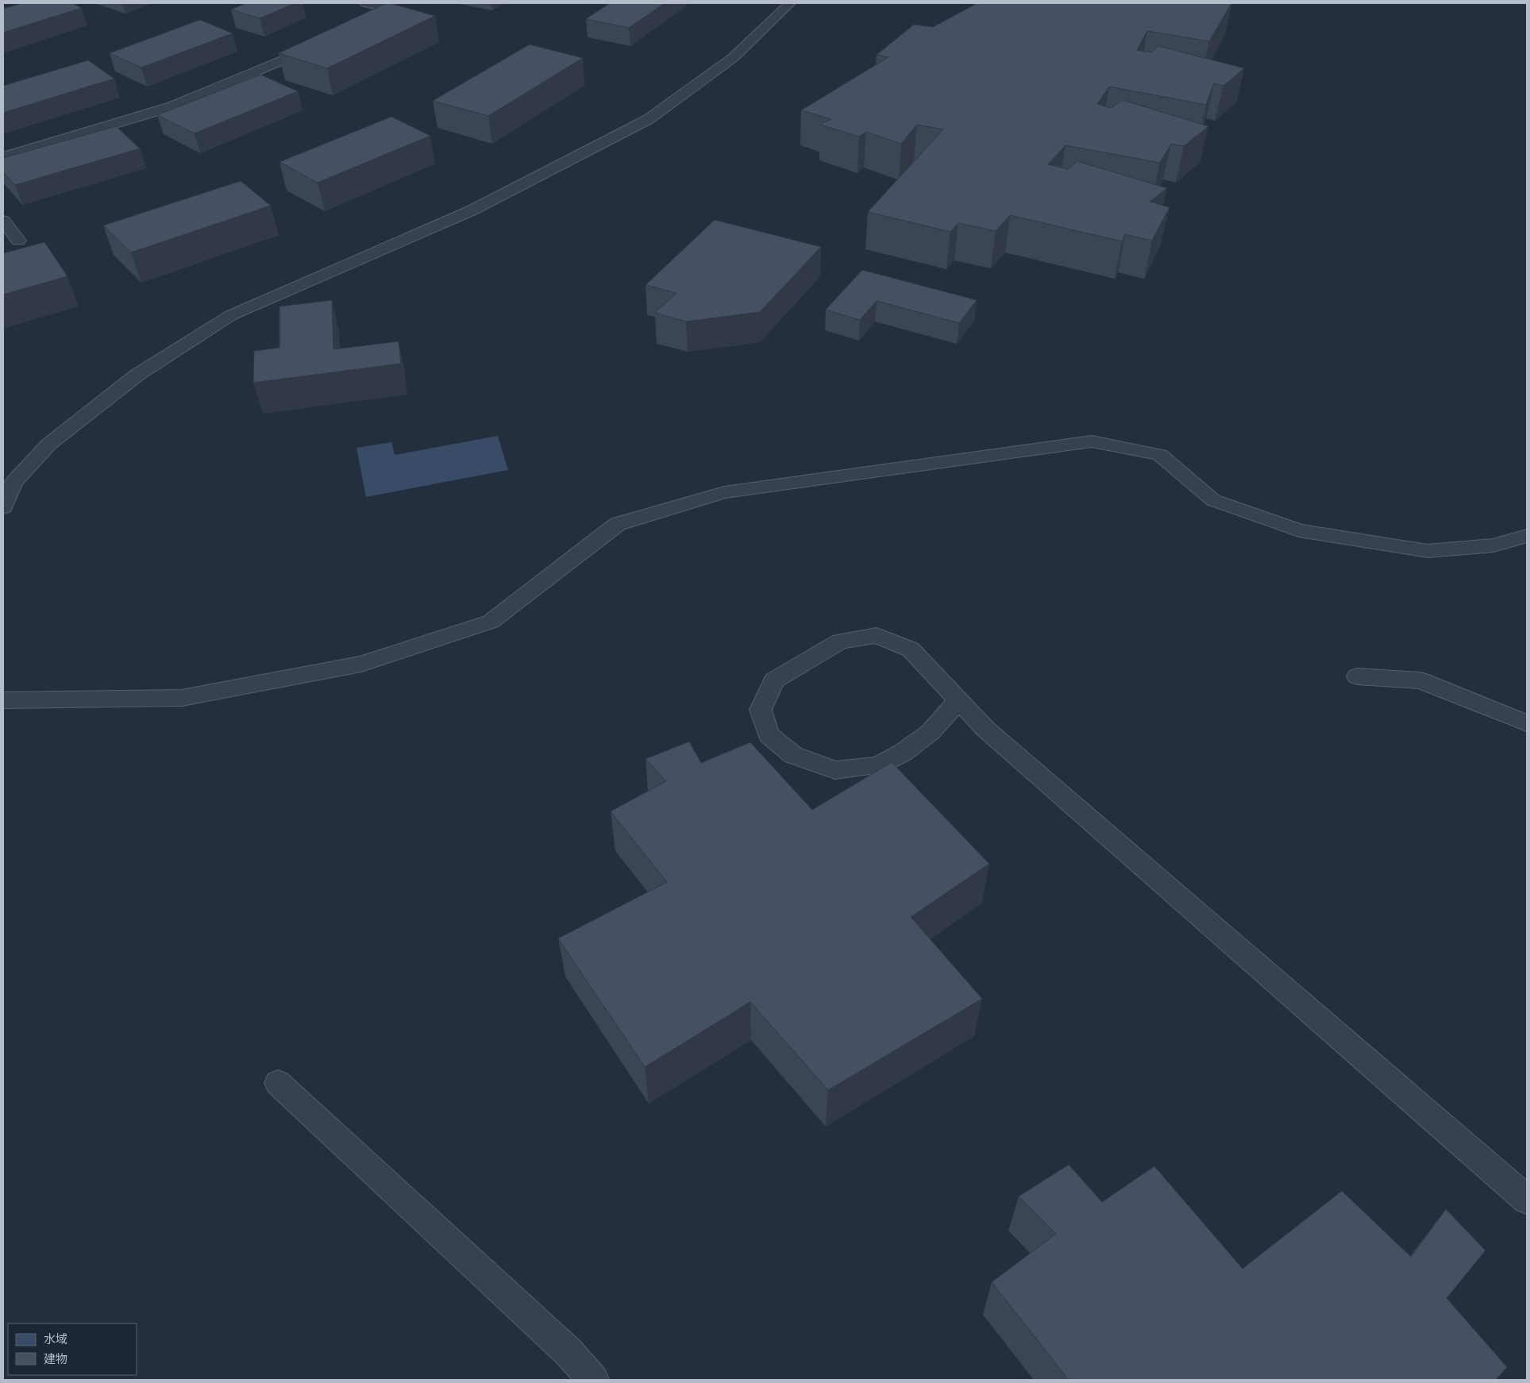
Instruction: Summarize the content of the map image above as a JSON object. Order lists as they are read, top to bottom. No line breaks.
{"legend":["水域","建物"]}
